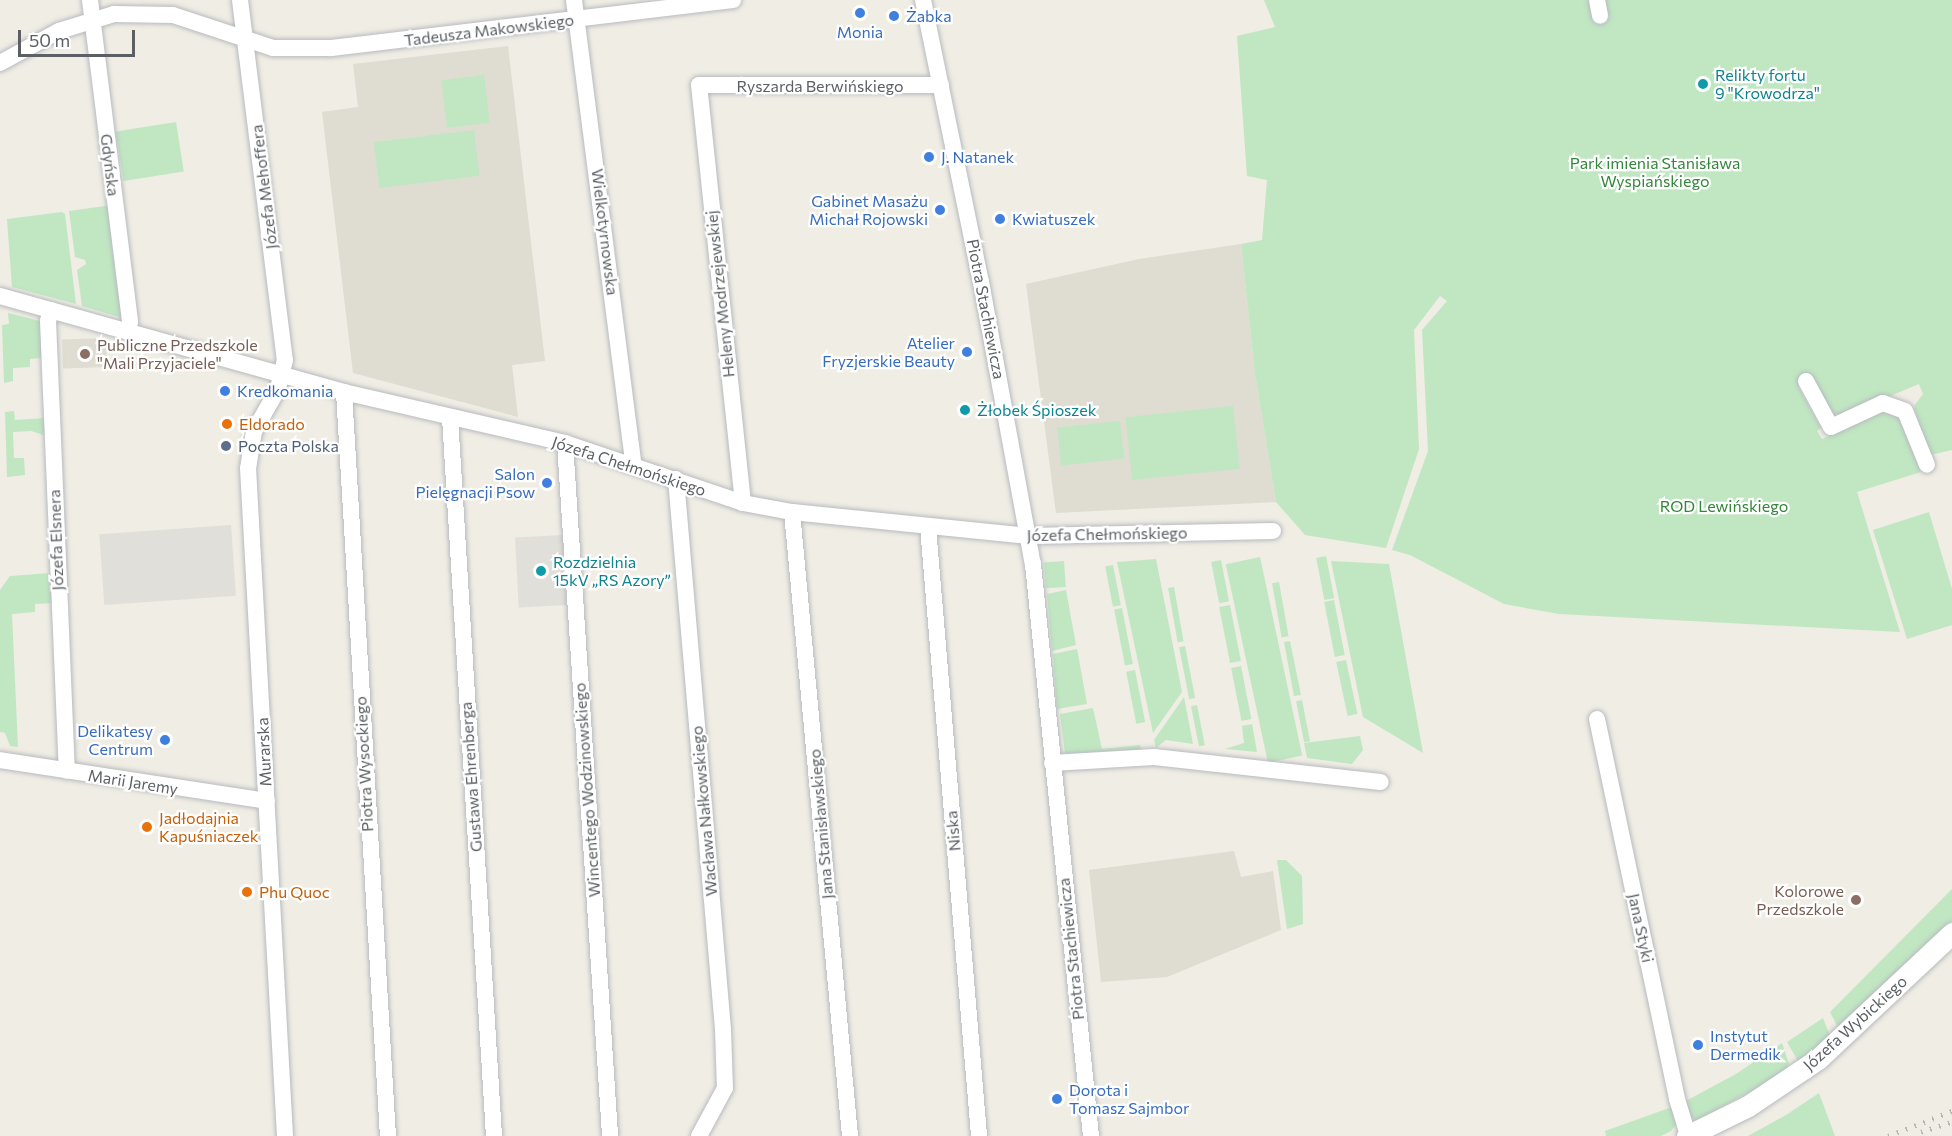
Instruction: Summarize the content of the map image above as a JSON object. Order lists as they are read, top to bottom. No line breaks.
{"streets":{"street":["Tadeusza Makowskiego","Ryszarda Berwińskiego","Gdyńska","Józefa Mehoffera","Wielkotyrnowska","Heleny Modrzejewskiej","Piotra Stachiewicza","Józefa Chełmońskiego","Józefa Elsnera","Murarska","Piotra Wysockiego","Gustawa Ehrenberga","Marii Jaremy","Wincentego Wodzinowskiego","Wacława Nałkowskiego","Jana Stanisławskiego","Niska","Jana Styki","Józefa Wybickiego"]},"crossings":[["Tadeusza Makowskiego","Gdyńska"],["Tadeusza Makowskiego","Józefa Mehoffera"],["Tadeusza Makowskiego","Wielkotyrnowska"],["Ryszarda Berwińskiego","Heleny Modrzejewskiej"],["Ryszarda Berwińskiego","Piotra Stachiewicza"],["Gdyńska","Józefa Chełmońskiego"],["Józefa Mehoffera","Józefa Chełmońskiego"],["Józefa Mehoffera","Murarska"],["Wielkotyrnowska","Józefa Chełmońskiego"],["Heleny Modrzejewskiej","Józefa Chełmońskiego"],["Piotra Stachiewicza","Józefa Chełmońskiego"],["Józefa Chełmońskiego","Józefa Elsnera"],["Józefa Chełmońskiego","Murarska"],["Józefa Chełmońskiego","Piotra Wysockiego"],["Józefa Chełmońskiego","Gustawa Ehrenberga"],["Józefa Chełmońskiego","Wincentego Wodzinowskiego"],["Józefa Chełmońskiego","Wacława Nałkowskiego"],["Józefa Chełmońskiego","Jana Stanisławskiego"],["Józefa Chełmońskiego","Niska"],["Józefa Elsnera","Marii Jaremy"],["Murarska","Marii Jaremy"],["Jana Styki","Józefa Wybickiego"]],"parks":["Park imienia Stanisława Wyspiańskiego","ROD Lewińskiego"],"places":["Monia","Żabka","Relikty fortu 9 \"Krowodrza\"","J. Natanek","Gabinet Masażu Michał Rojowski","Kwiatuszek","Atelier Fryzjerskie Beauty","Publiczne Przedszkole \"Mali Przyjaciele\"","Kredkomania","Żłobek Śpioszek","Eldorado","Poczta Polska","Salon Pielęgnacji Psow","Rozdzielnia 15kV „RS Azory”","Delikatesy Centrum","Jadłodajnia Kapuśniaczek","Phu Quoc","Kolorowe Przedszkole","Instytut Dermedik","Dorota i Tomasz Sajmbor"],"scale_bar":"50 m"}
